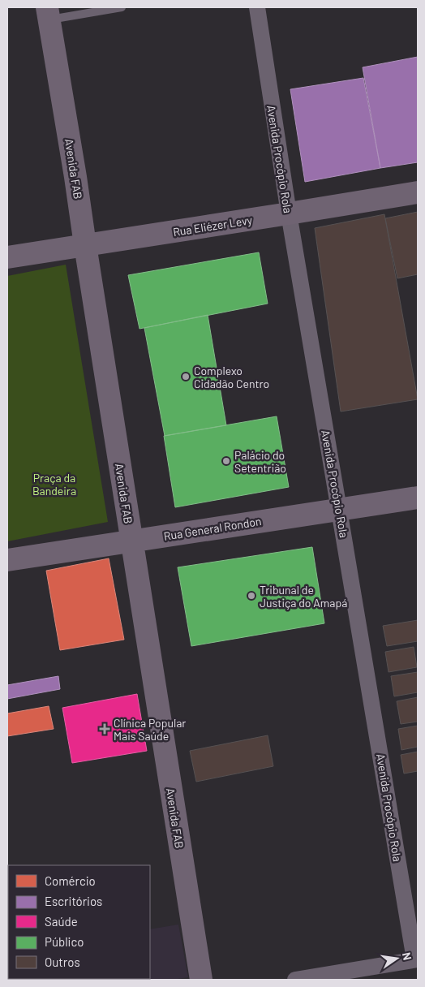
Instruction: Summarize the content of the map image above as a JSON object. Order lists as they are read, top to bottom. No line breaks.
{"streets":{"main road":["Avenida FAB","Rua Eliézer Levy","Rua General Rondon"],"street":["Avenida Procópio Rola"]},"crossings":[["Avenida Procópio Rola","Rua Eliézer Levy"],["Avenida Procópio Rola","Rua General Rondon"],["Avenida FAB","Rua Eliézer Levy"],["Avenida FAB","Rua General Rondon"]],"parks":["Praça da Bandeira"],"places":{"other":["Complexo Cidadão Centro","Palácio do Setentrião","Tribunal de Justiça do Amapá"],"health":["Clínica Popular Mais Saúde"]},"legend":["Comércio","Escritórios","Saúde","Público","Outros"],"north":"right"}
